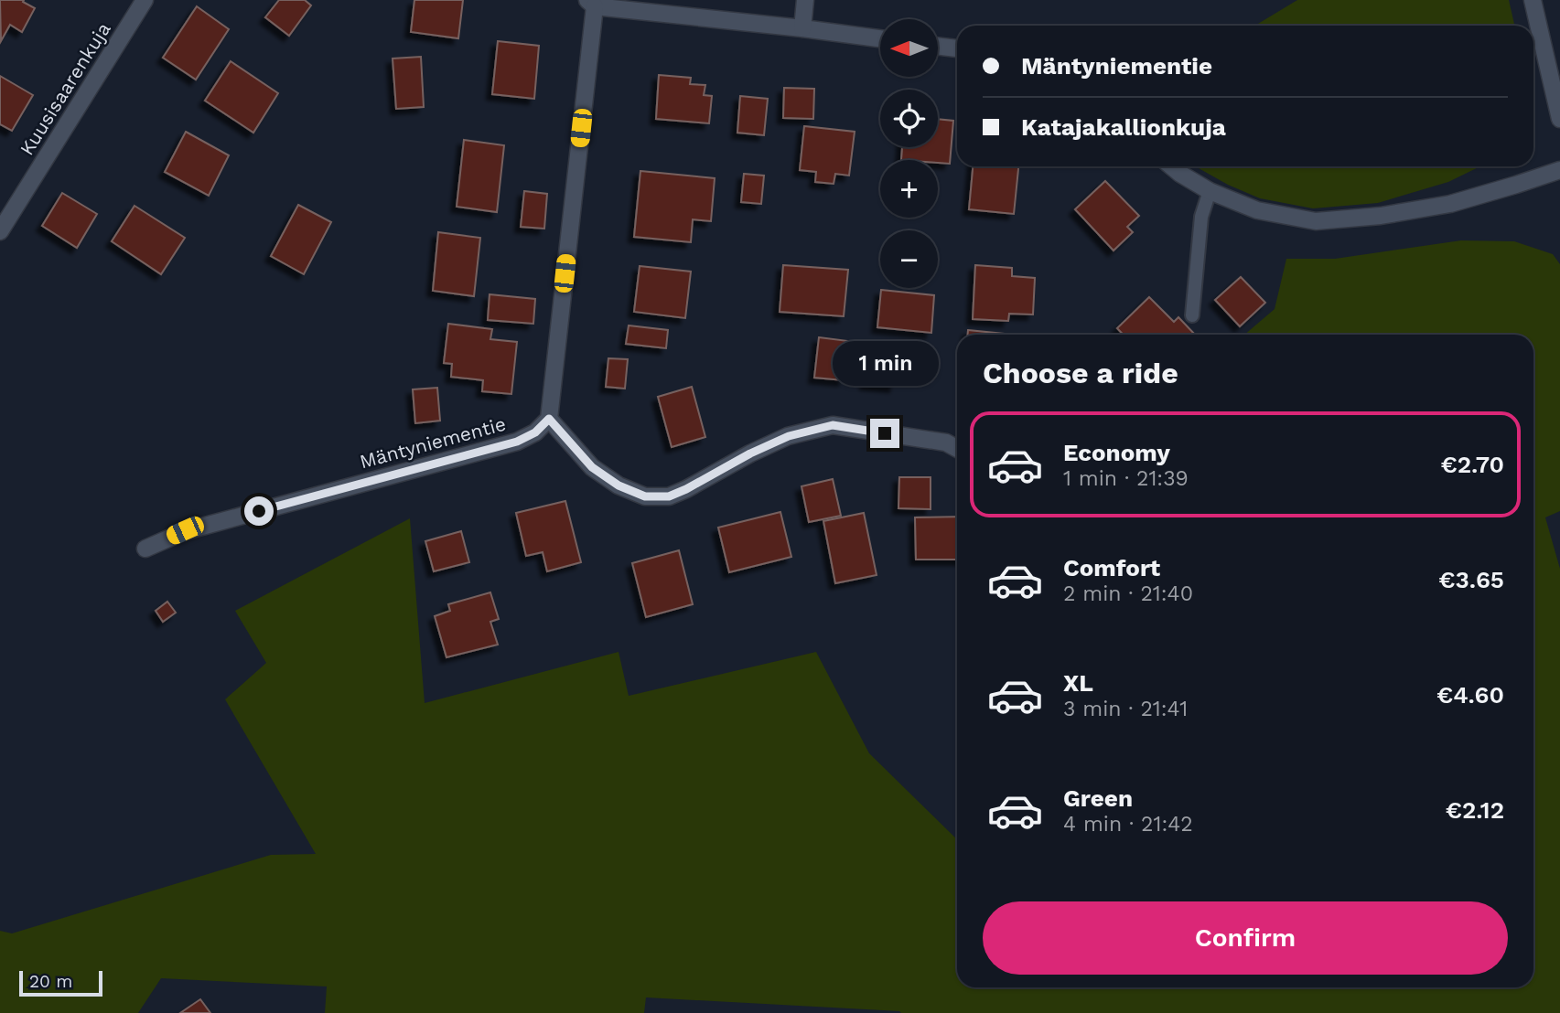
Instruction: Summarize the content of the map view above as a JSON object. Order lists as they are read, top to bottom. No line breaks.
{"streets":{"street":["Kuusisaarenkuja","Mäntyniementie"]},"scale_bar":"20 m","north":"left","page":{"map_buttons":["+","−"],"banner":["Mäntyniementie","Katajakallionkuja"],"heading":"Choose a ride","bubble":"1 min","list":[{"name":"Economy","note":"1 min · 21:39","value":"€2.70"},{"name":"Comfort","note":"2 min · 21:40","value":"€3.65"},{"name":"XL","note":"3 min · 21:41","value":"€4.60"},{"name":"Green","note":"4 min · 21:42","value":"€2.12"}],"buttons":"Confirm","scale":"20 m"}}
